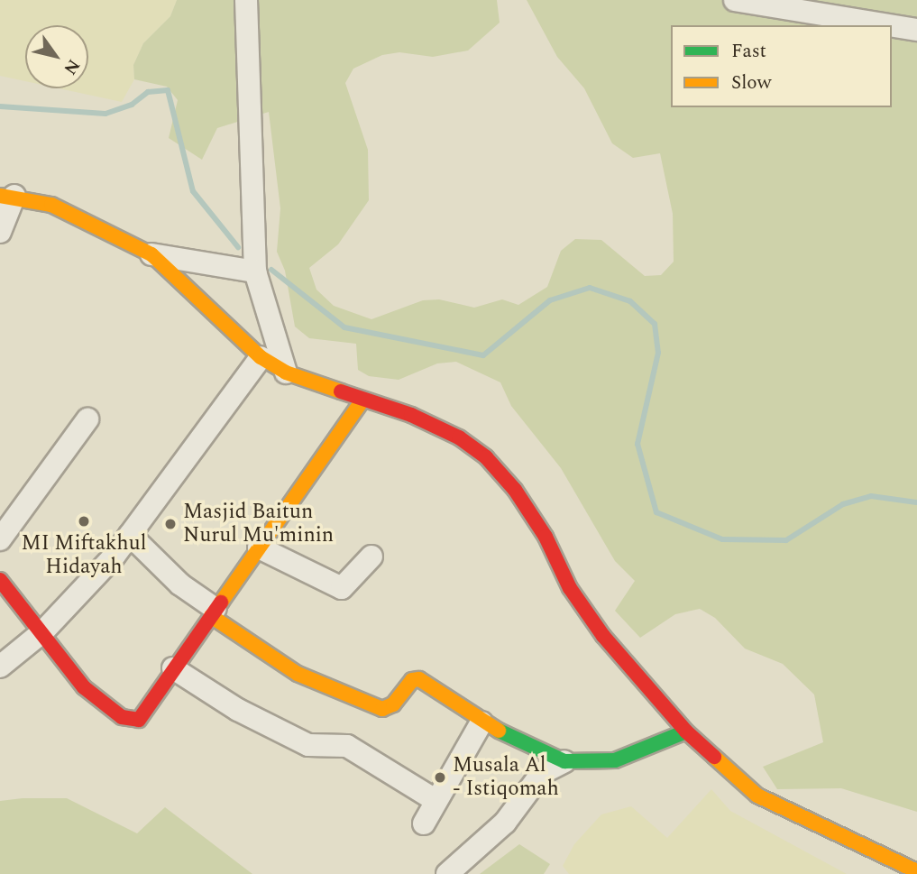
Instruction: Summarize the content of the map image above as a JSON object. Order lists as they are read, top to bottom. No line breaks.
{"places":["MI Miftakhul Hidayah","Masjid Baitun Nurul Mu'minin","Musala Al - Istiqomah"],"legend":["Fast","Slow"],"north":"bottom right"}
